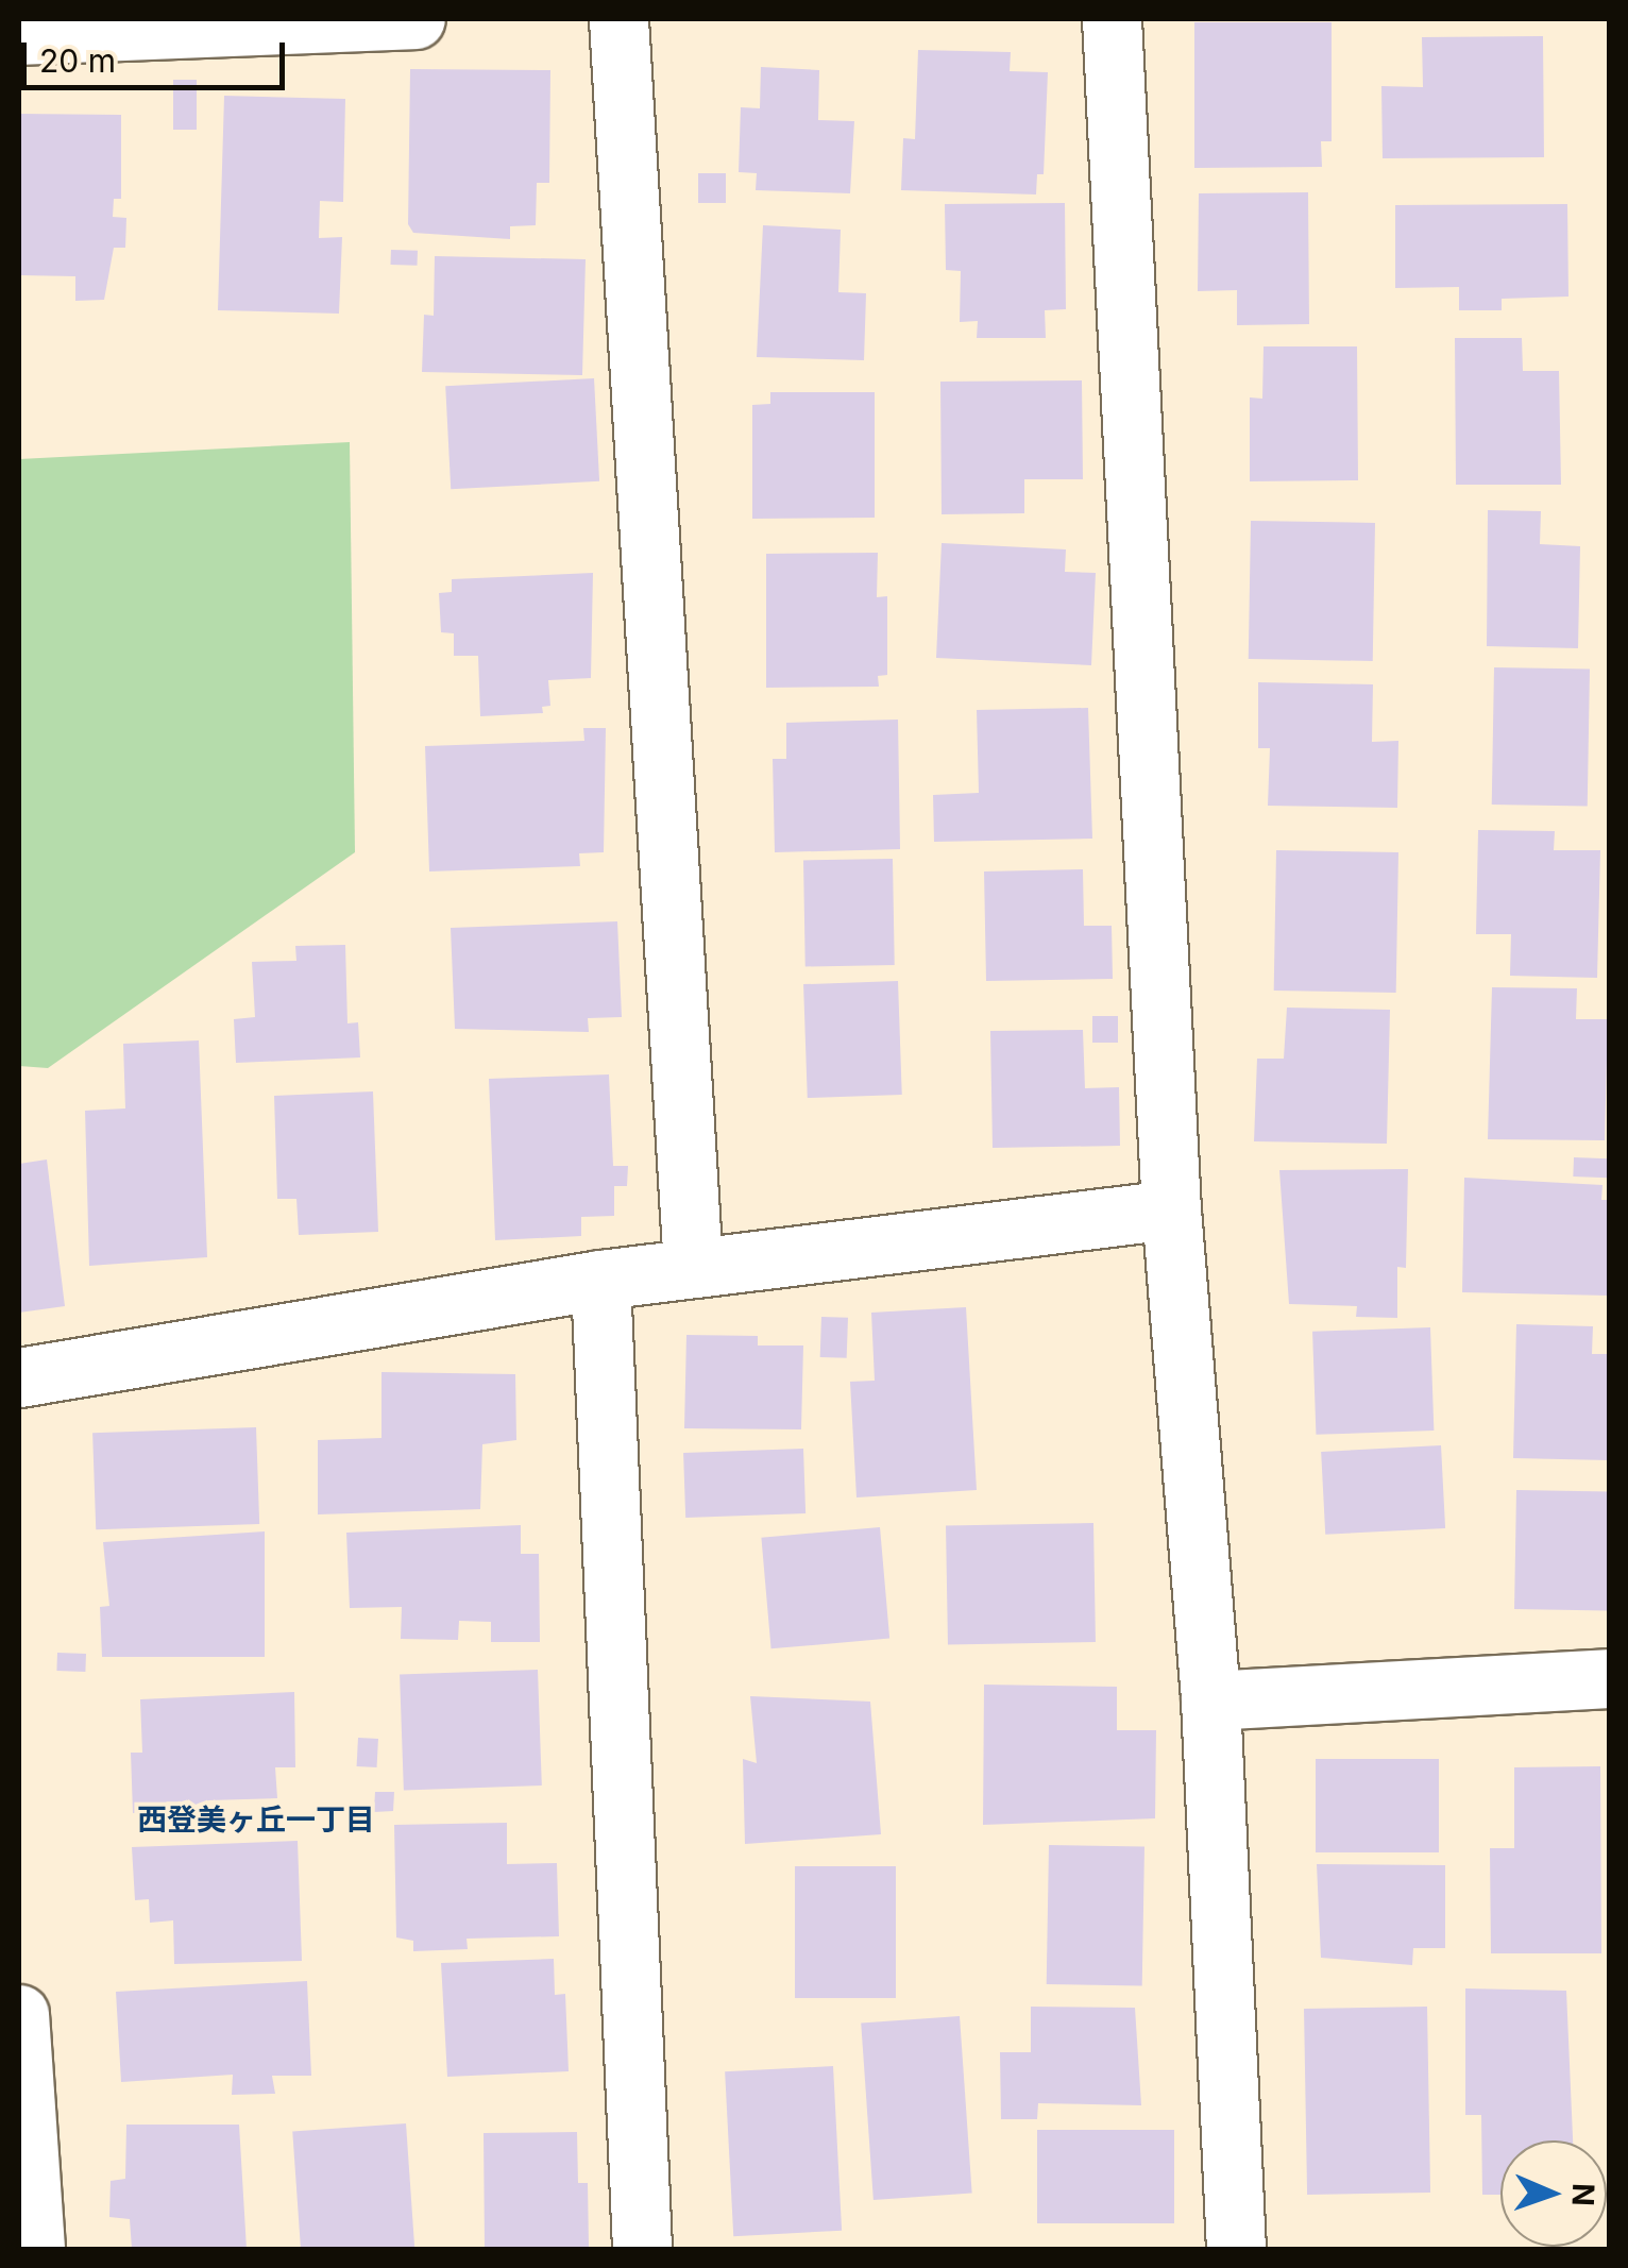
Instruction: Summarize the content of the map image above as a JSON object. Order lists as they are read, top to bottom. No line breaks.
{"districts":["西登美ヶ丘一丁目"],"scale_bar":"20 m","north":"right"}
